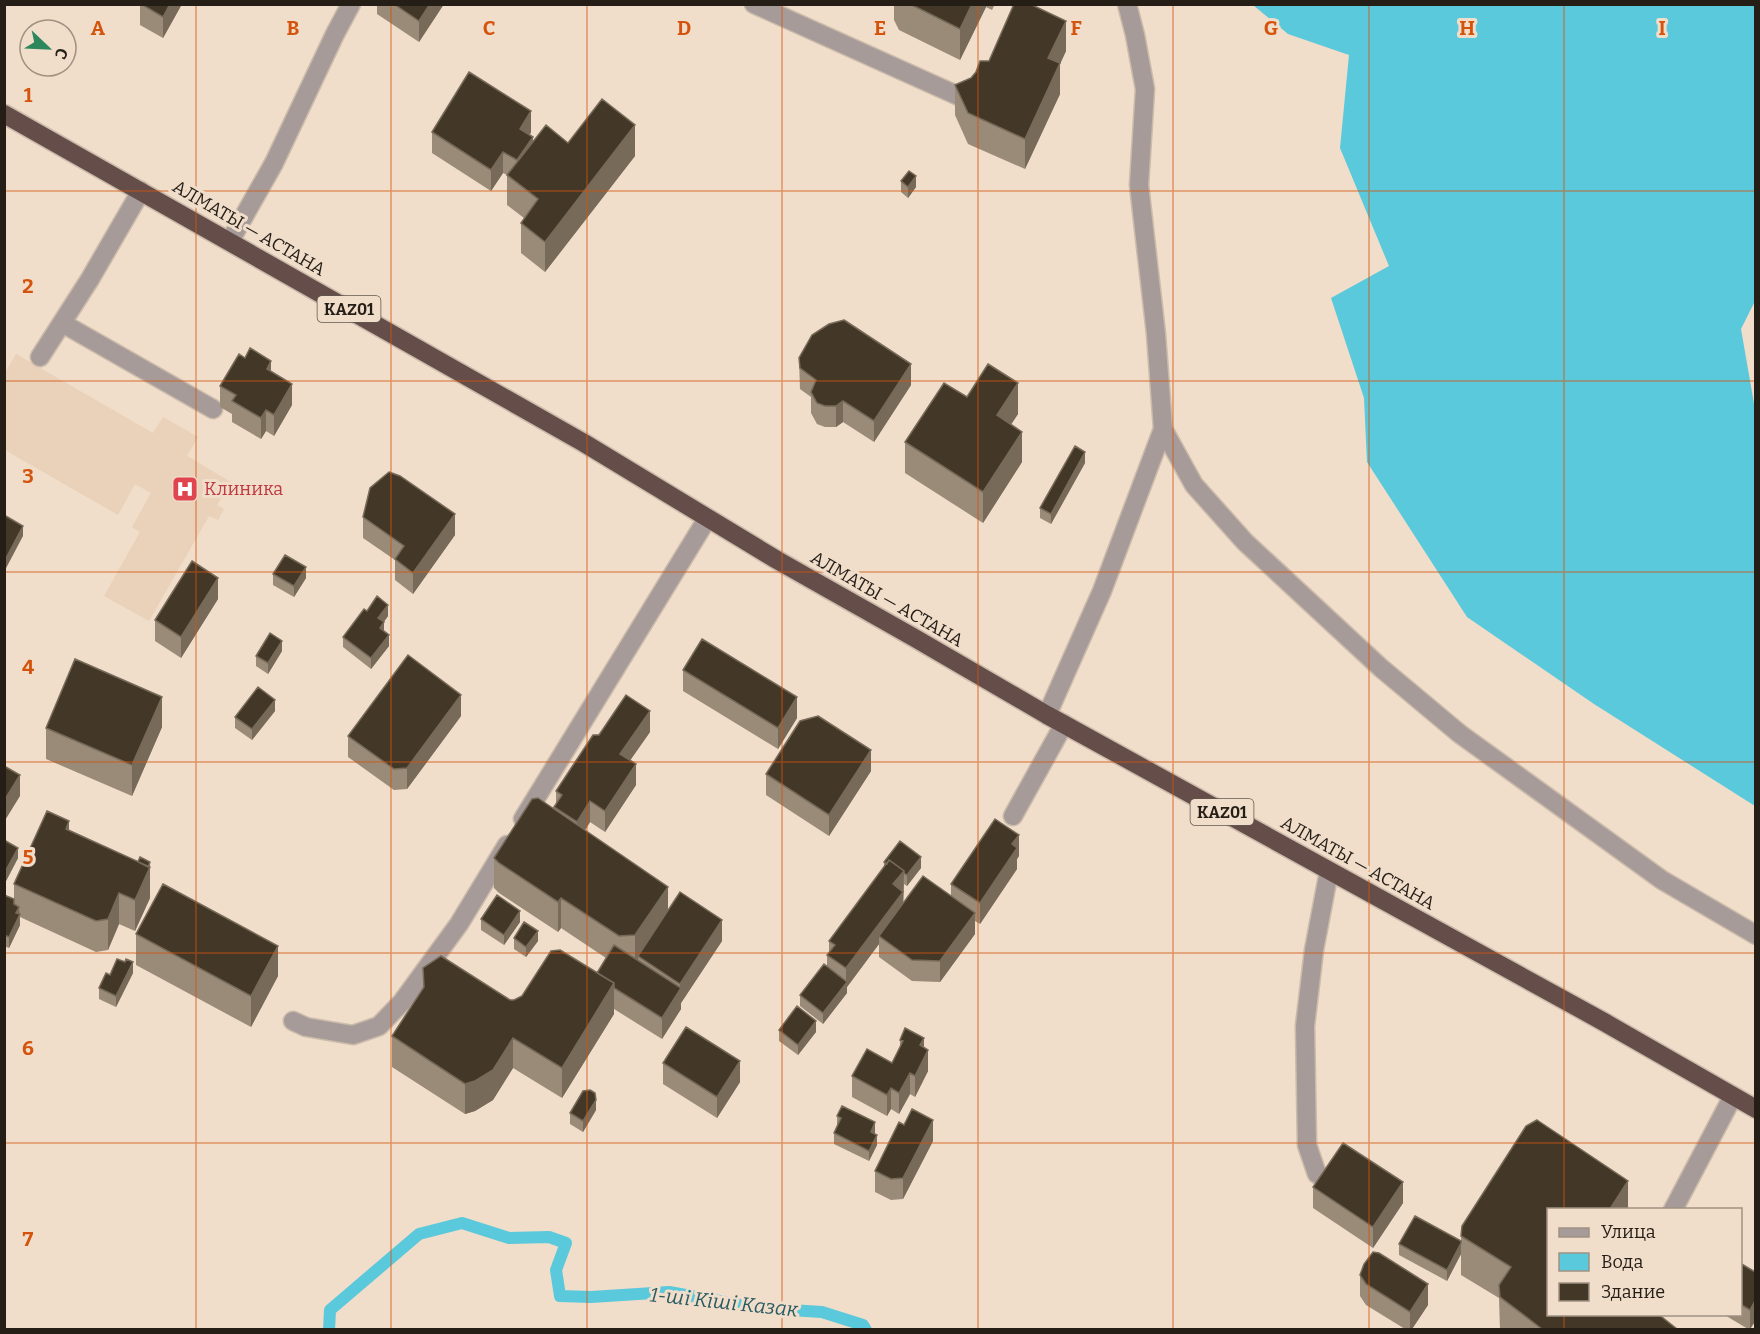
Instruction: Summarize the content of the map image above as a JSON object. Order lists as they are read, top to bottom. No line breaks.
{"streets":{"highway":["АЛМАТЫ — АСТАНА","KАZ01"]},"water":["1-ші Кіші Казак"],"places":{"hospital":["Клиника"]},"legend":["Улица","Вода","Здание"],"north":"bottom right","grid":{"columns":["A","B","C","D","E","F","G","H","I"],"rows":["1","2","3","4","5","6","7"]}}
